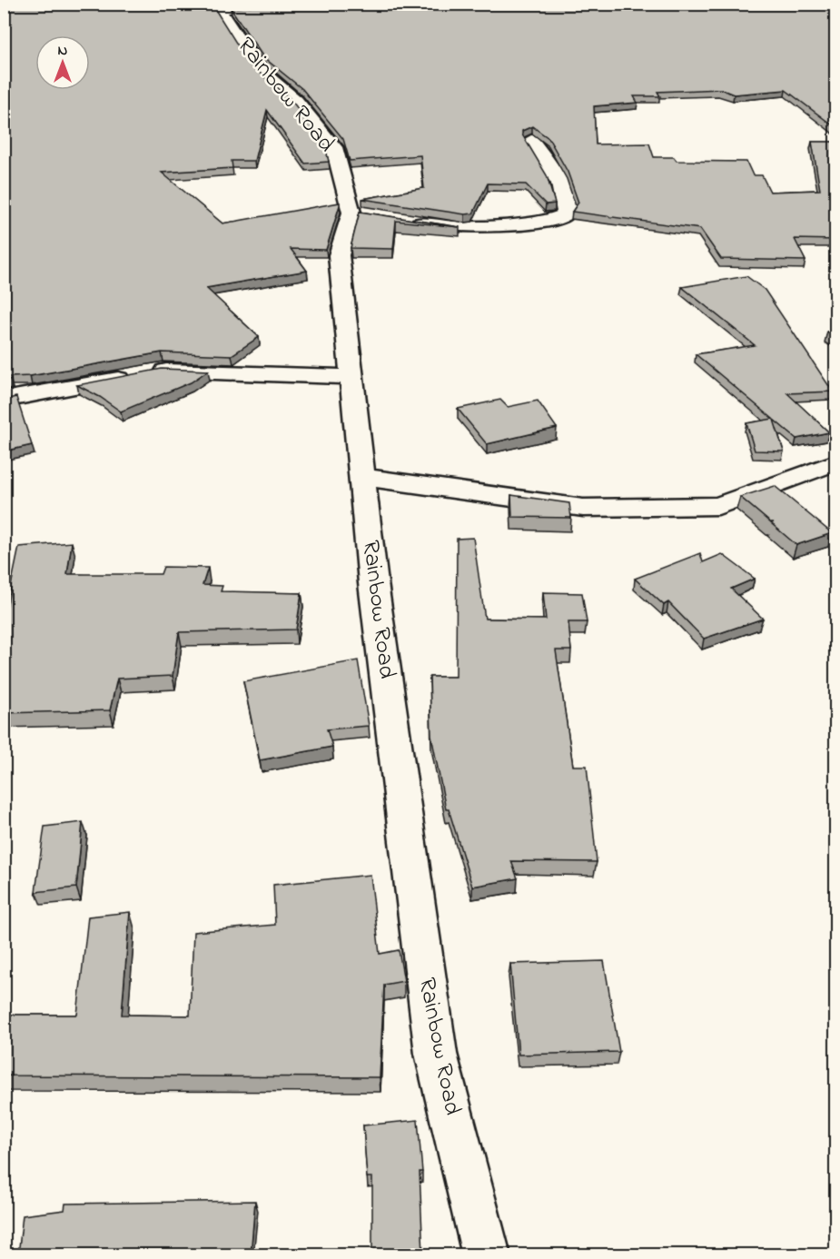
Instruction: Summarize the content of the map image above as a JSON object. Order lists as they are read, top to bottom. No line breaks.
{"streets":{"street":["Rainbow Road"]},"north":"top"}
